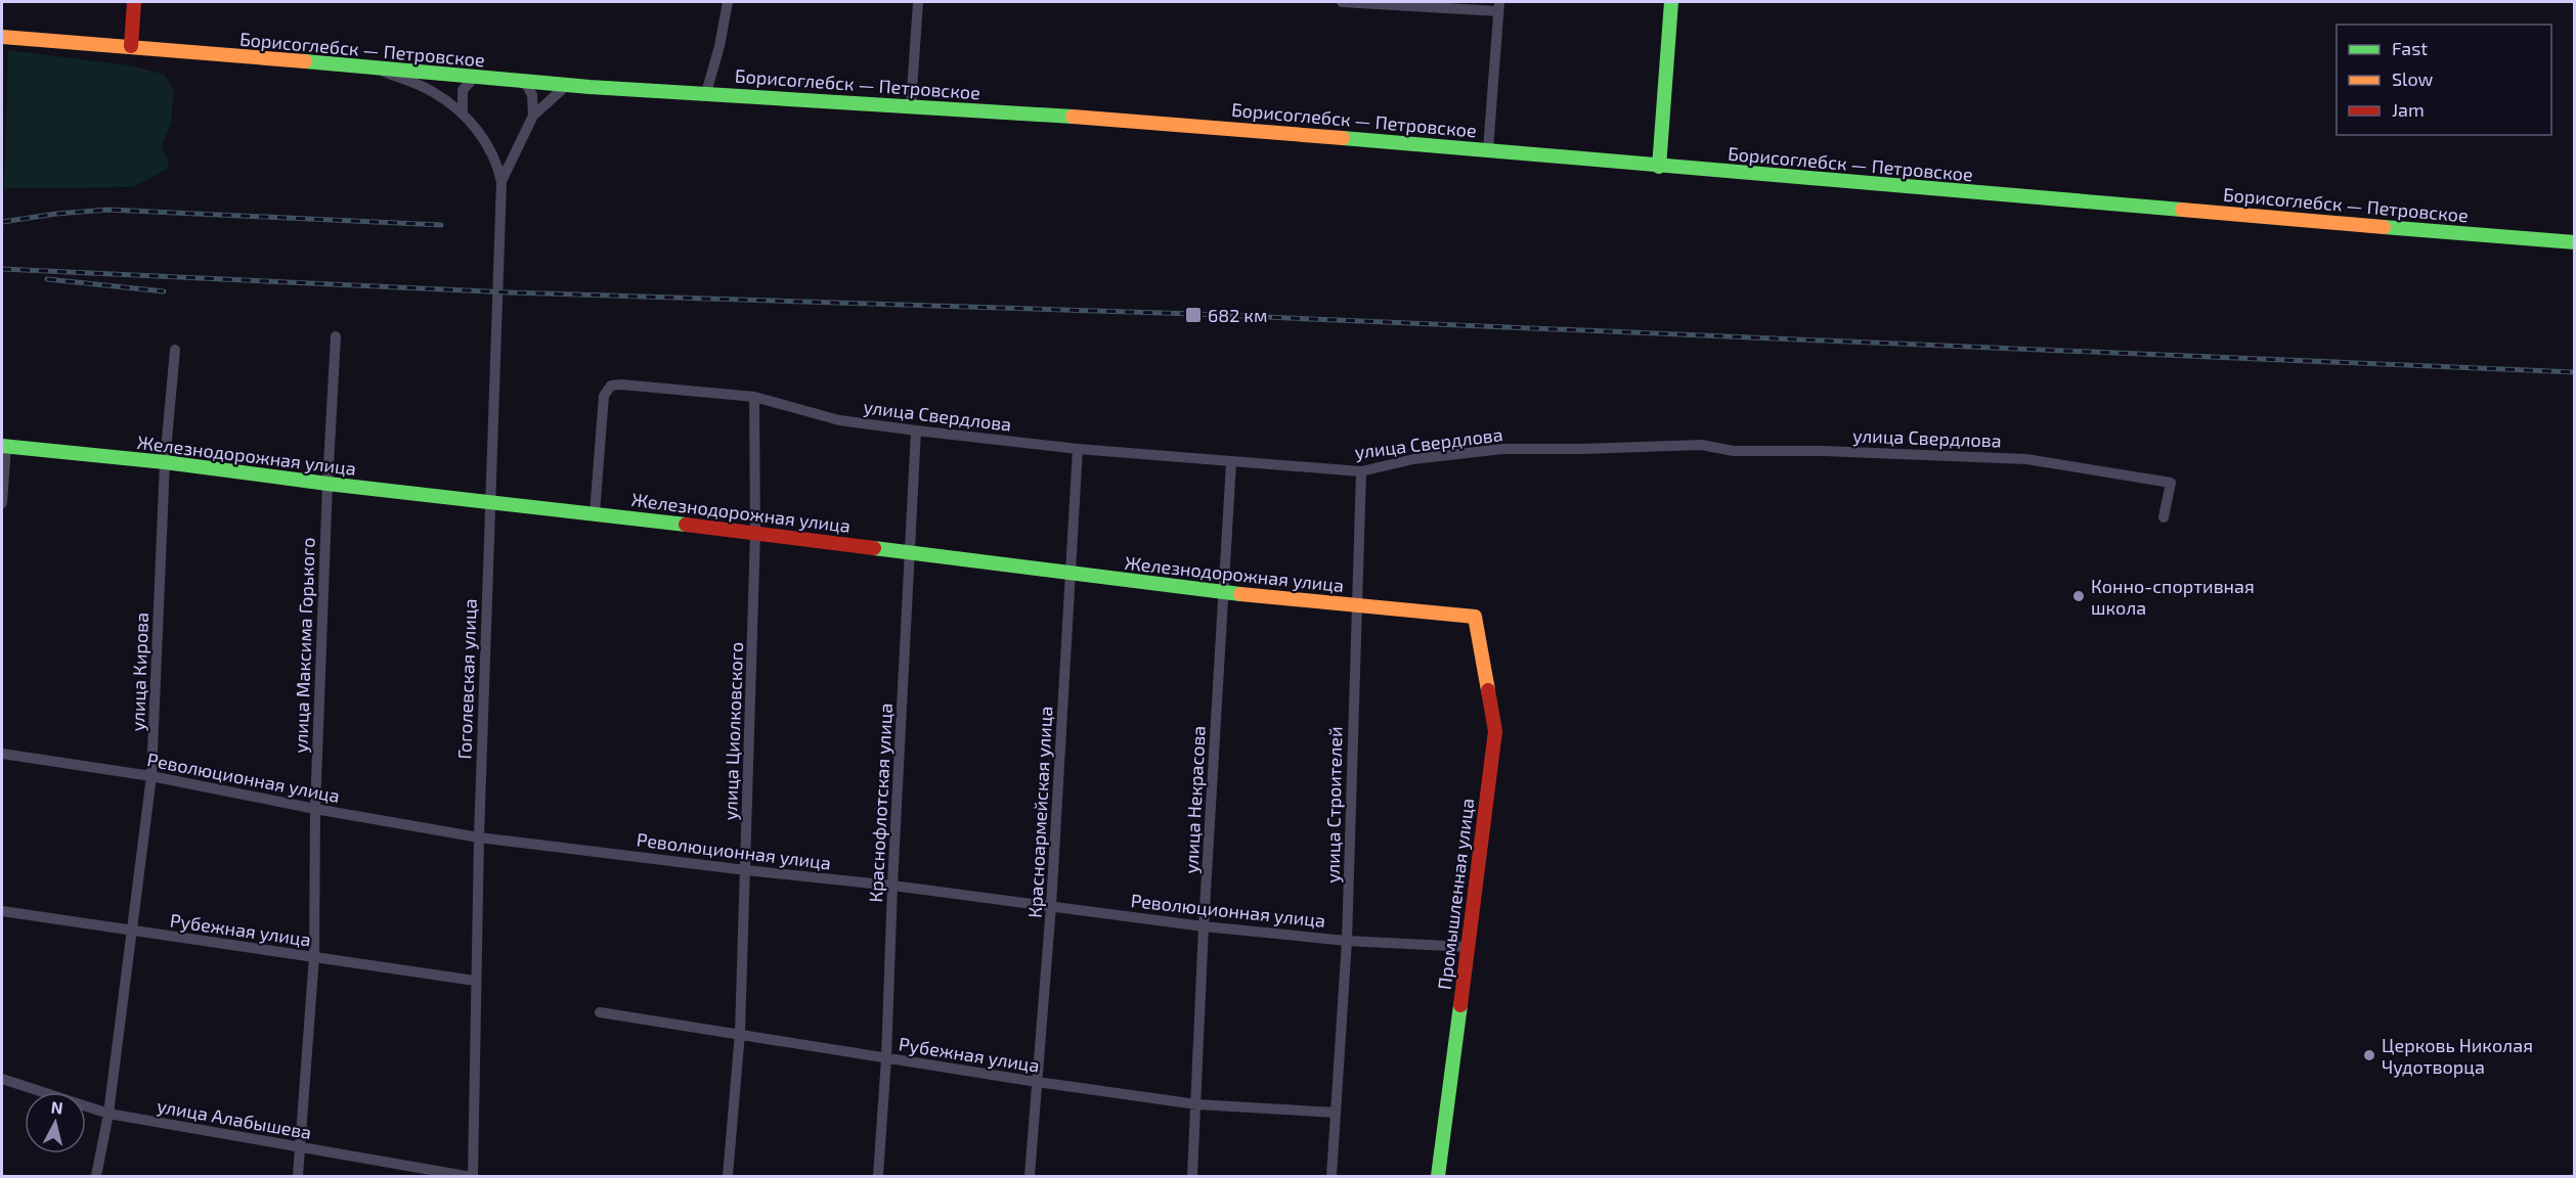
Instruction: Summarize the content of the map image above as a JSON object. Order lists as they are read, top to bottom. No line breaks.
{"streets":{"street":["Борисоглебск — Петровское","улица Свердлова","Железнодорожная улица","улица Максима Горького","улица Кирова","Гоголевская улица","улица Циолковского","Революционная улица","улица Некрасова","Краснофлотская улица","улица Строителей","Красноармейская улица","Промышленная улица","Рубежная улица","улица Алабышева"]},"crossings":[["улица Свердлова","Железнодорожная улица"],["улица Свердлова","улица Циолковского"],["улица Свердлова","улица Некрасова"],["улица Свердлова","Краснофлотская улица"],["улица Свердлова","улица Строителей"],["улица Свердлова","Красноармейская улица"],["Железнодорожная улица","улица Максима Горького"],["Железнодорожная улица","улица Кирова"],["Железнодорожная улица","Гоголевская улица"],["Железнодорожная улица","улица Циолковского"],["Железнодорожная улица","улица Некрасова"],["Железнодорожная улица","Краснофлотская улица"],["Железнодорожная улица","улица Строителей"],["Железнодорожная улица","Красноармейская улица"],["Железнодорожная улица","Промышленная улица"],["улица Максима Горького","Революционная улица"],["улица Максима Горького","Рубежная улица"],["улица Максима Горького","улица Алабышева"],["улица Кирова","Революционная улица"],["улица Кирова","Рубежная улица"],["улица Кирова","улица Алабышева"],["Гоголевская улица","Революционная улица"],["Гоголевская улица","Рубежная улица"],["улица Циолковского","Революционная улица"],["улица Циолковского","Рубежная улица"],["Революционная улица","улица Некрасова"],["Революционная улица","Краснофлотская улица"],["Революционная улица","улица Строителей"],["Революционная улица","Красноармейская улица"],["Революционная улица","Промышленная улица"],["улица Некрасова","Рубежная улица"],["Краснофлотская улица","Рубежная улица"],["улица Строителей","Рубежная улица"],["Красноармейская улица","Рубежная улица"]],"places":{"transit":["682 км"],"other":["Конно-спортивная школа","Церковь Николая Чудотворца"]},"legend":["Fast","Slow","Jam"],"north":"top"}
